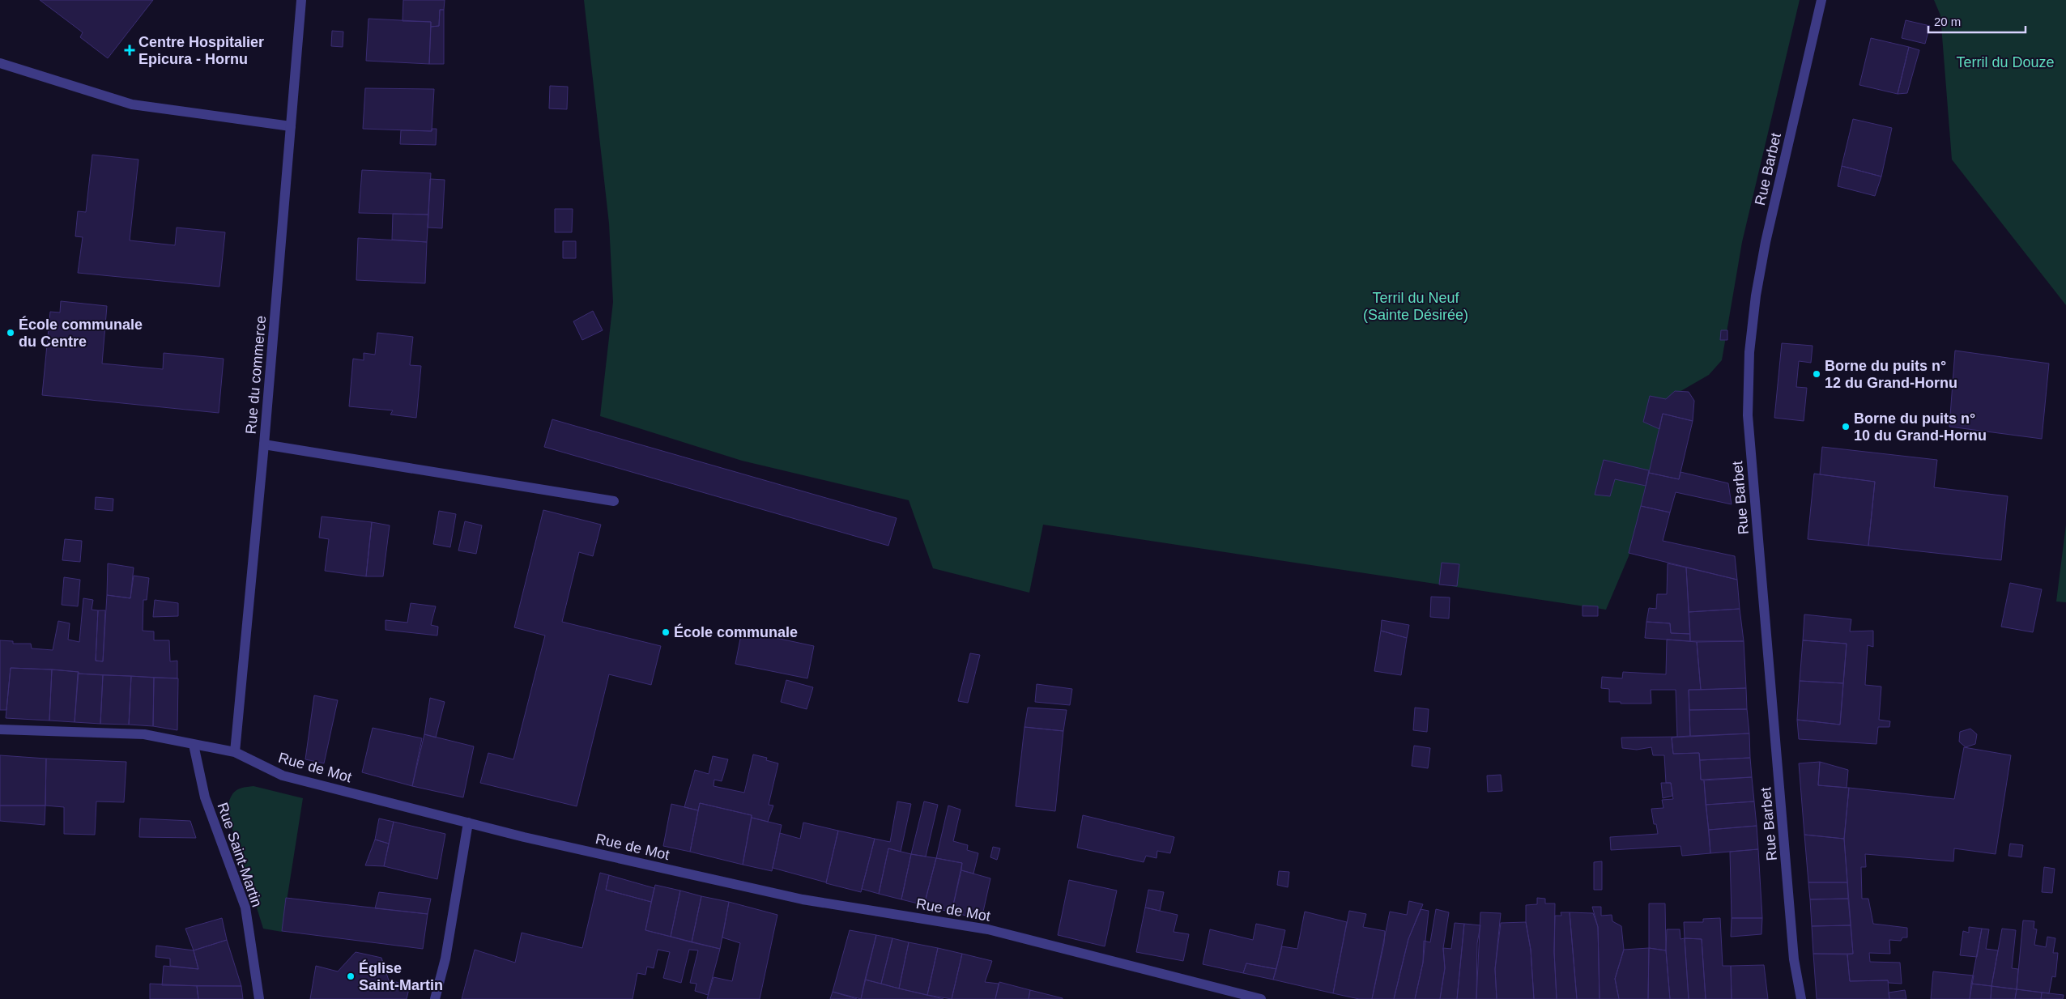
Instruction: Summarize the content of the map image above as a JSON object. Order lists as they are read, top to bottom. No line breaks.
{"streets":{"street":["Rue Barbet","Rue du commerce","Rue de Mot","Rue Saint-Martin"]},"crossings":[["Rue du commerce","Rue de Mot"],["Rue de Mot","Rue Saint-Martin"]],"parks":["Terril du Douze","Terril du Neuf (Sainte Désirée)"],"places":{"health":["Centre Hospitalier Epicura - Hornu"],"other":["École communale du Centre","Borne du puits n° 12 du Grand-Hornu","Borne du puits n° 10 du Grand-Hornu","École communale","Église Saint-Martin"]},"scale_bar":"20 m"}
